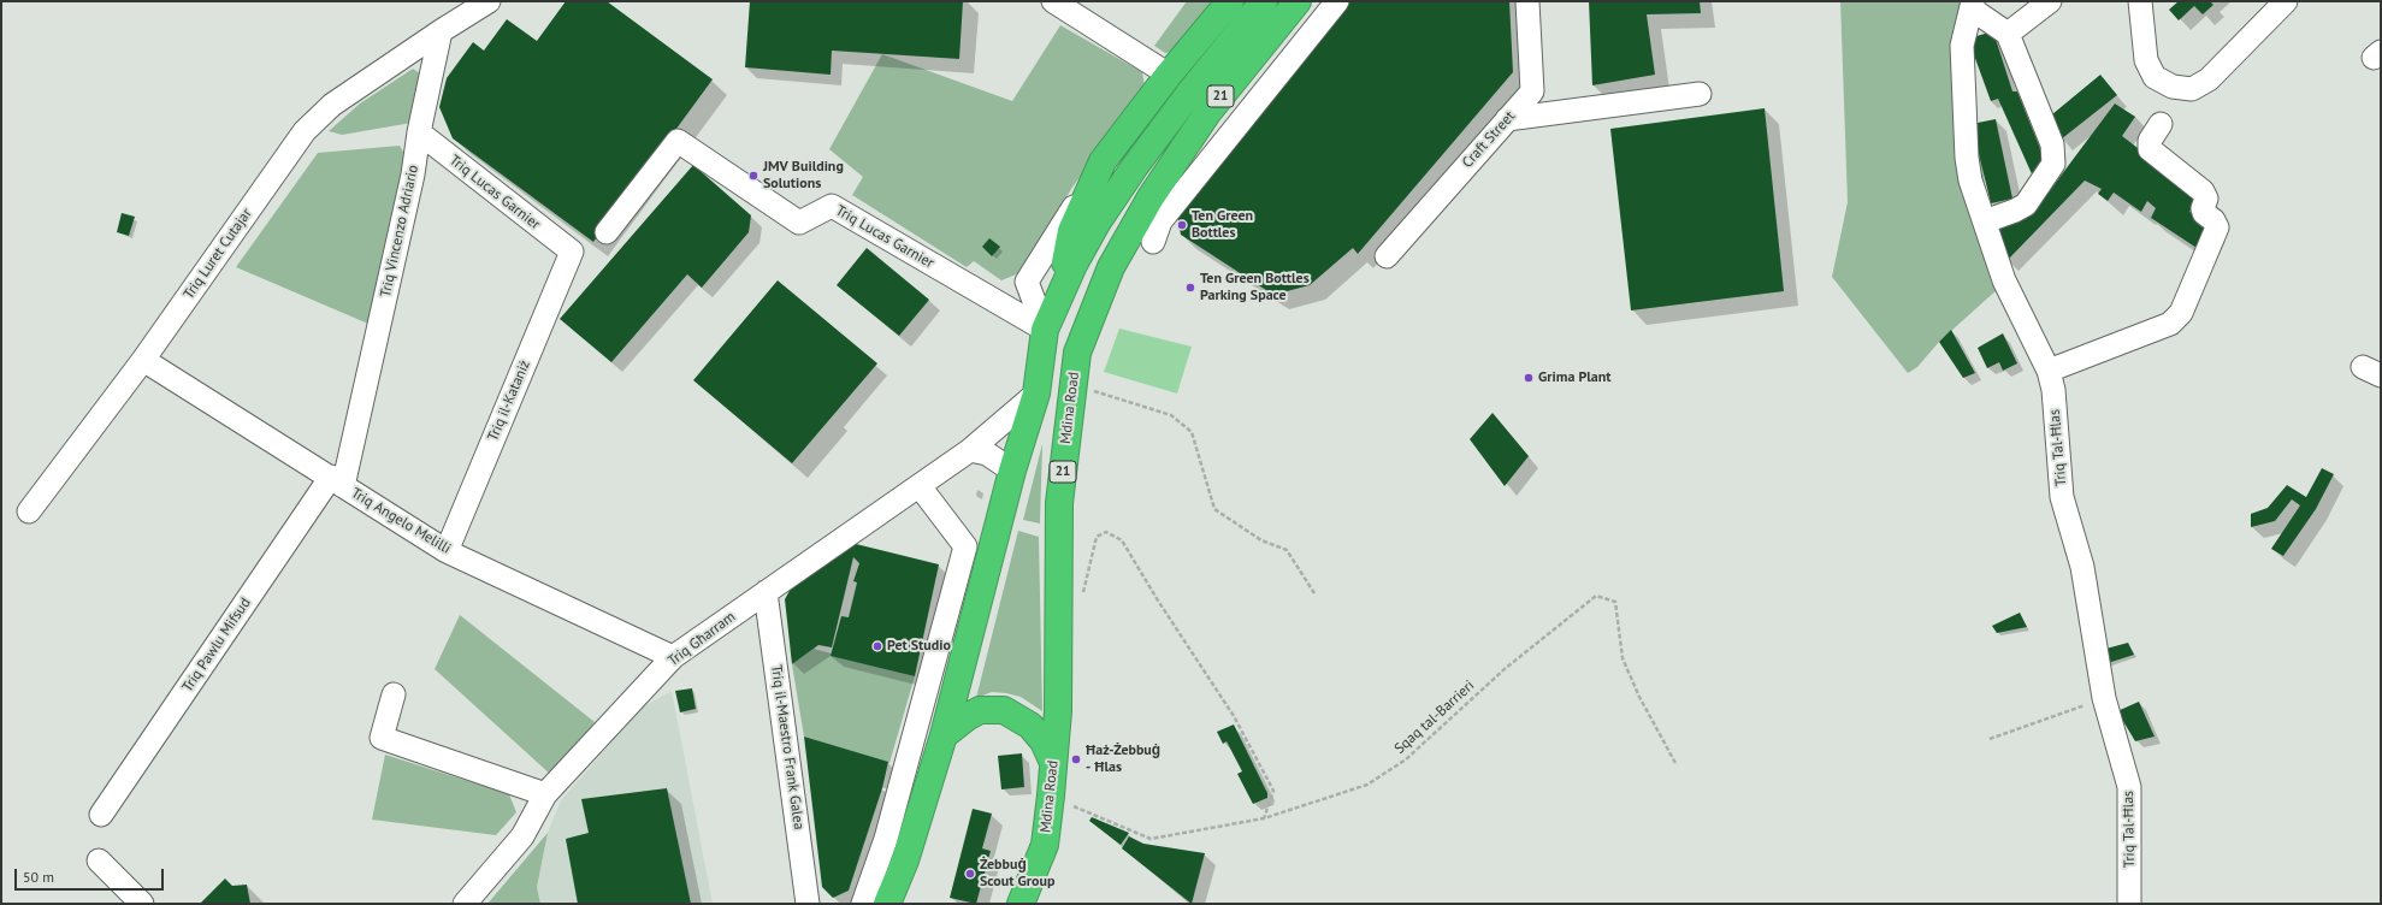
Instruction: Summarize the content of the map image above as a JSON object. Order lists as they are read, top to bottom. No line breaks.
{"streets":{"highway":["21","Mdina Road"],"street":["Craft Street","Triq Lucas Garnier","Triq Vincenzo Adriario","Triq Luret Cutajar","Triq il-Kataniż","Triq Tal-Ħlas","Triq Angelo Melilli","Triq Għarram","Triq Pawlu Mifsud","Triq il-Maestro Frank Galea"],"path":["Sqaq tal-Barrieri"]},"crossings":[["21","Triq Lucas Garnier"],["21","Triq Għarram"],["Triq Lucas Garnier","Triq Vincenzo Adriario"],["Triq Lucas Garnier","Triq il-Kataniż"],["Triq Vincenzo Adriario","Triq Luret Cutajar"],["Triq Vincenzo Adriario","Triq Angelo Melilli"],["Triq Vincenzo Adriario","Triq Pawlu Mifsud"],["Triq Luret Cutajar","Triq Angelo Melilli"],["Triq il-Kataniż","Triq Angelo Melilli"],["Mdina Road","Sqaq tal-Barrieri"],["Triq Angelo Melilli","Triq Għarram"],["Triq Angelo Melilli","Triq Pawlu Mifsud"],["Triq Għarram","Triq il-Maestro Frank Galea"]],"places":["JMV Building Solutions","Ten Green Bottles","Ten Green Bottles Parking Space","Grima Plant","Pet Studio","Ħaż-Żebbuġ - Ħlas","Żebbuġ Scout Group"],"scale_bar":"50 m"}
